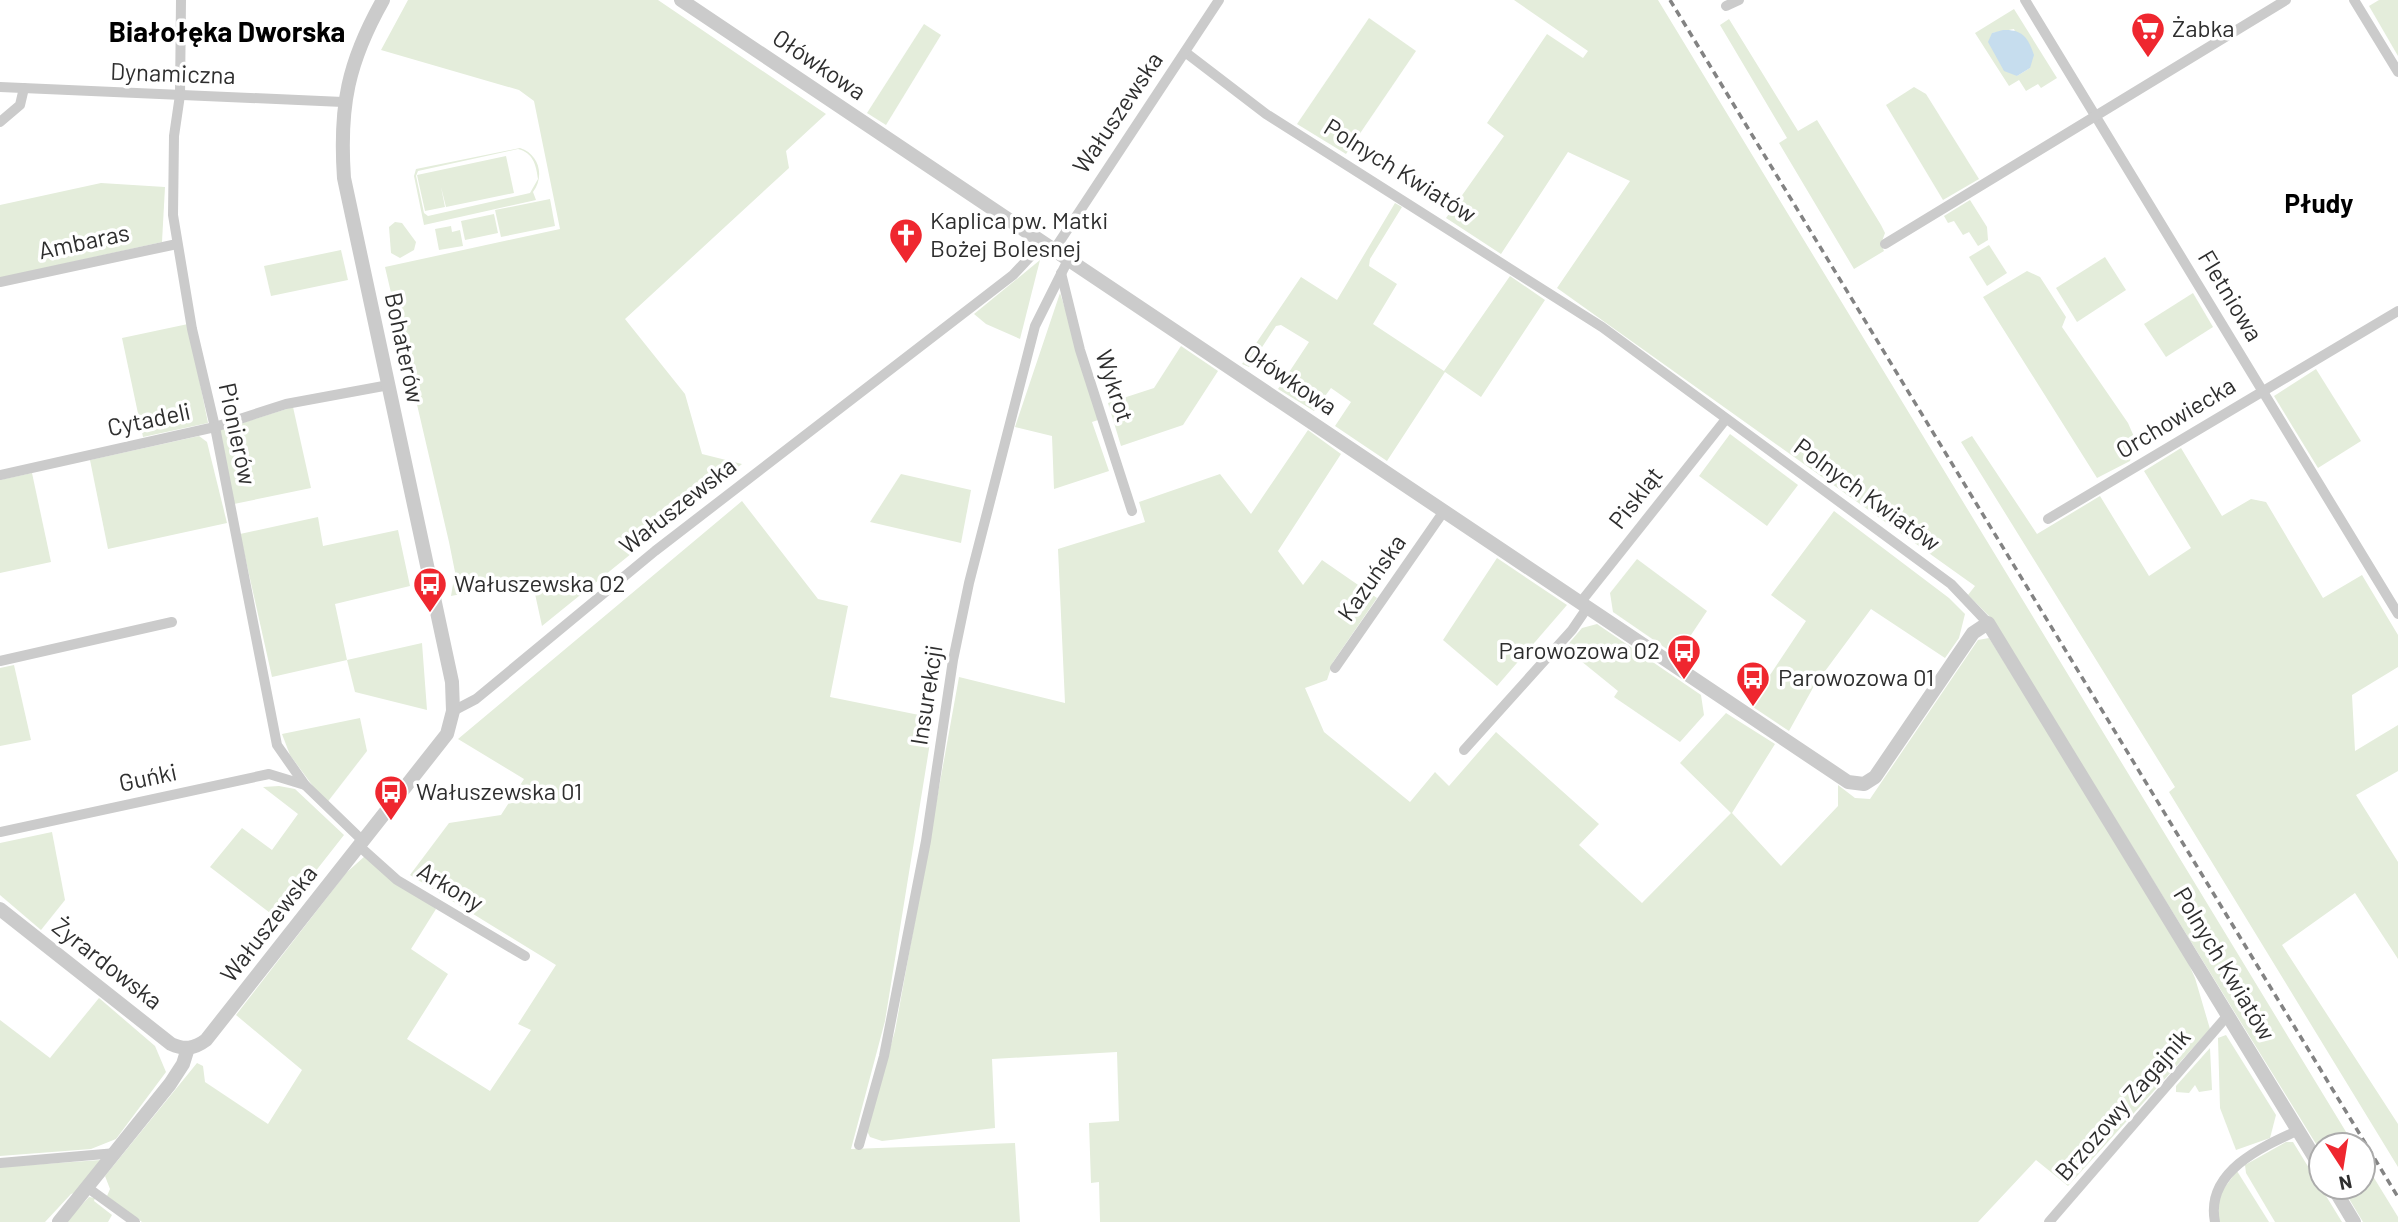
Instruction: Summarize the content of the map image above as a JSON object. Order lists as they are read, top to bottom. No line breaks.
{"streets":{"street":["Ołówkowa","Dynamiczna","Wałuszewska","Polnych Kwiatów","Ambaras","Fletniowa","Bohaterów","Wykrot","Orchowiecka","Cytadeli","Pionierów","Piskląt","Kazuńska","Insurekcji","Guńki","Arkony","Żyrardowska","Brzozowy Zagajnik"]},"crossings":[["Ołówkowa","Wałuszewska"],["Ołówkowa","Polnych Kwiatów"],["Ołówkowa","Wykrot"],["Ołówkowa","Piskląt"],["Ołówkowa","Kazuńska"],["Ołówkowa","Insurekcji"],["Dynamiczna","Bohaterów"],["Dynamiczna","Pionierów"],["Wałuszewska","Polnych Kwiatów"],["Wałuszewska","Bohaterów"],["Wałuszewska","Pionierów"],["Wałuszewska","Arkony"],["Wałuszewska","Żyrardowska"],["Polnych Kwiatów","Piskląt"],["Polnych Kwiatów","Brzozowy Zagajnik"],["Ambaras","Pionierów"],["Fletniowa","Orchowiecka"],["Bohaterów","Cytadeli"],["Wykrot","Insurekcji"],["Cytadeli","Pionierów"],["Pionierów","Guńki"],["Pionierów","Arkony"]],"districts":["Białołęka Dworska","Płudy"],"places":{"supermarket":["Żabka"],"church":["Kaplica pw. Matki Bożej Bolesnej"],"bus stop":["Wałuszewska 02","Parowozowa 02","Parowozowa 01","Wałuszewska 01"]},"north":"bottom"}
